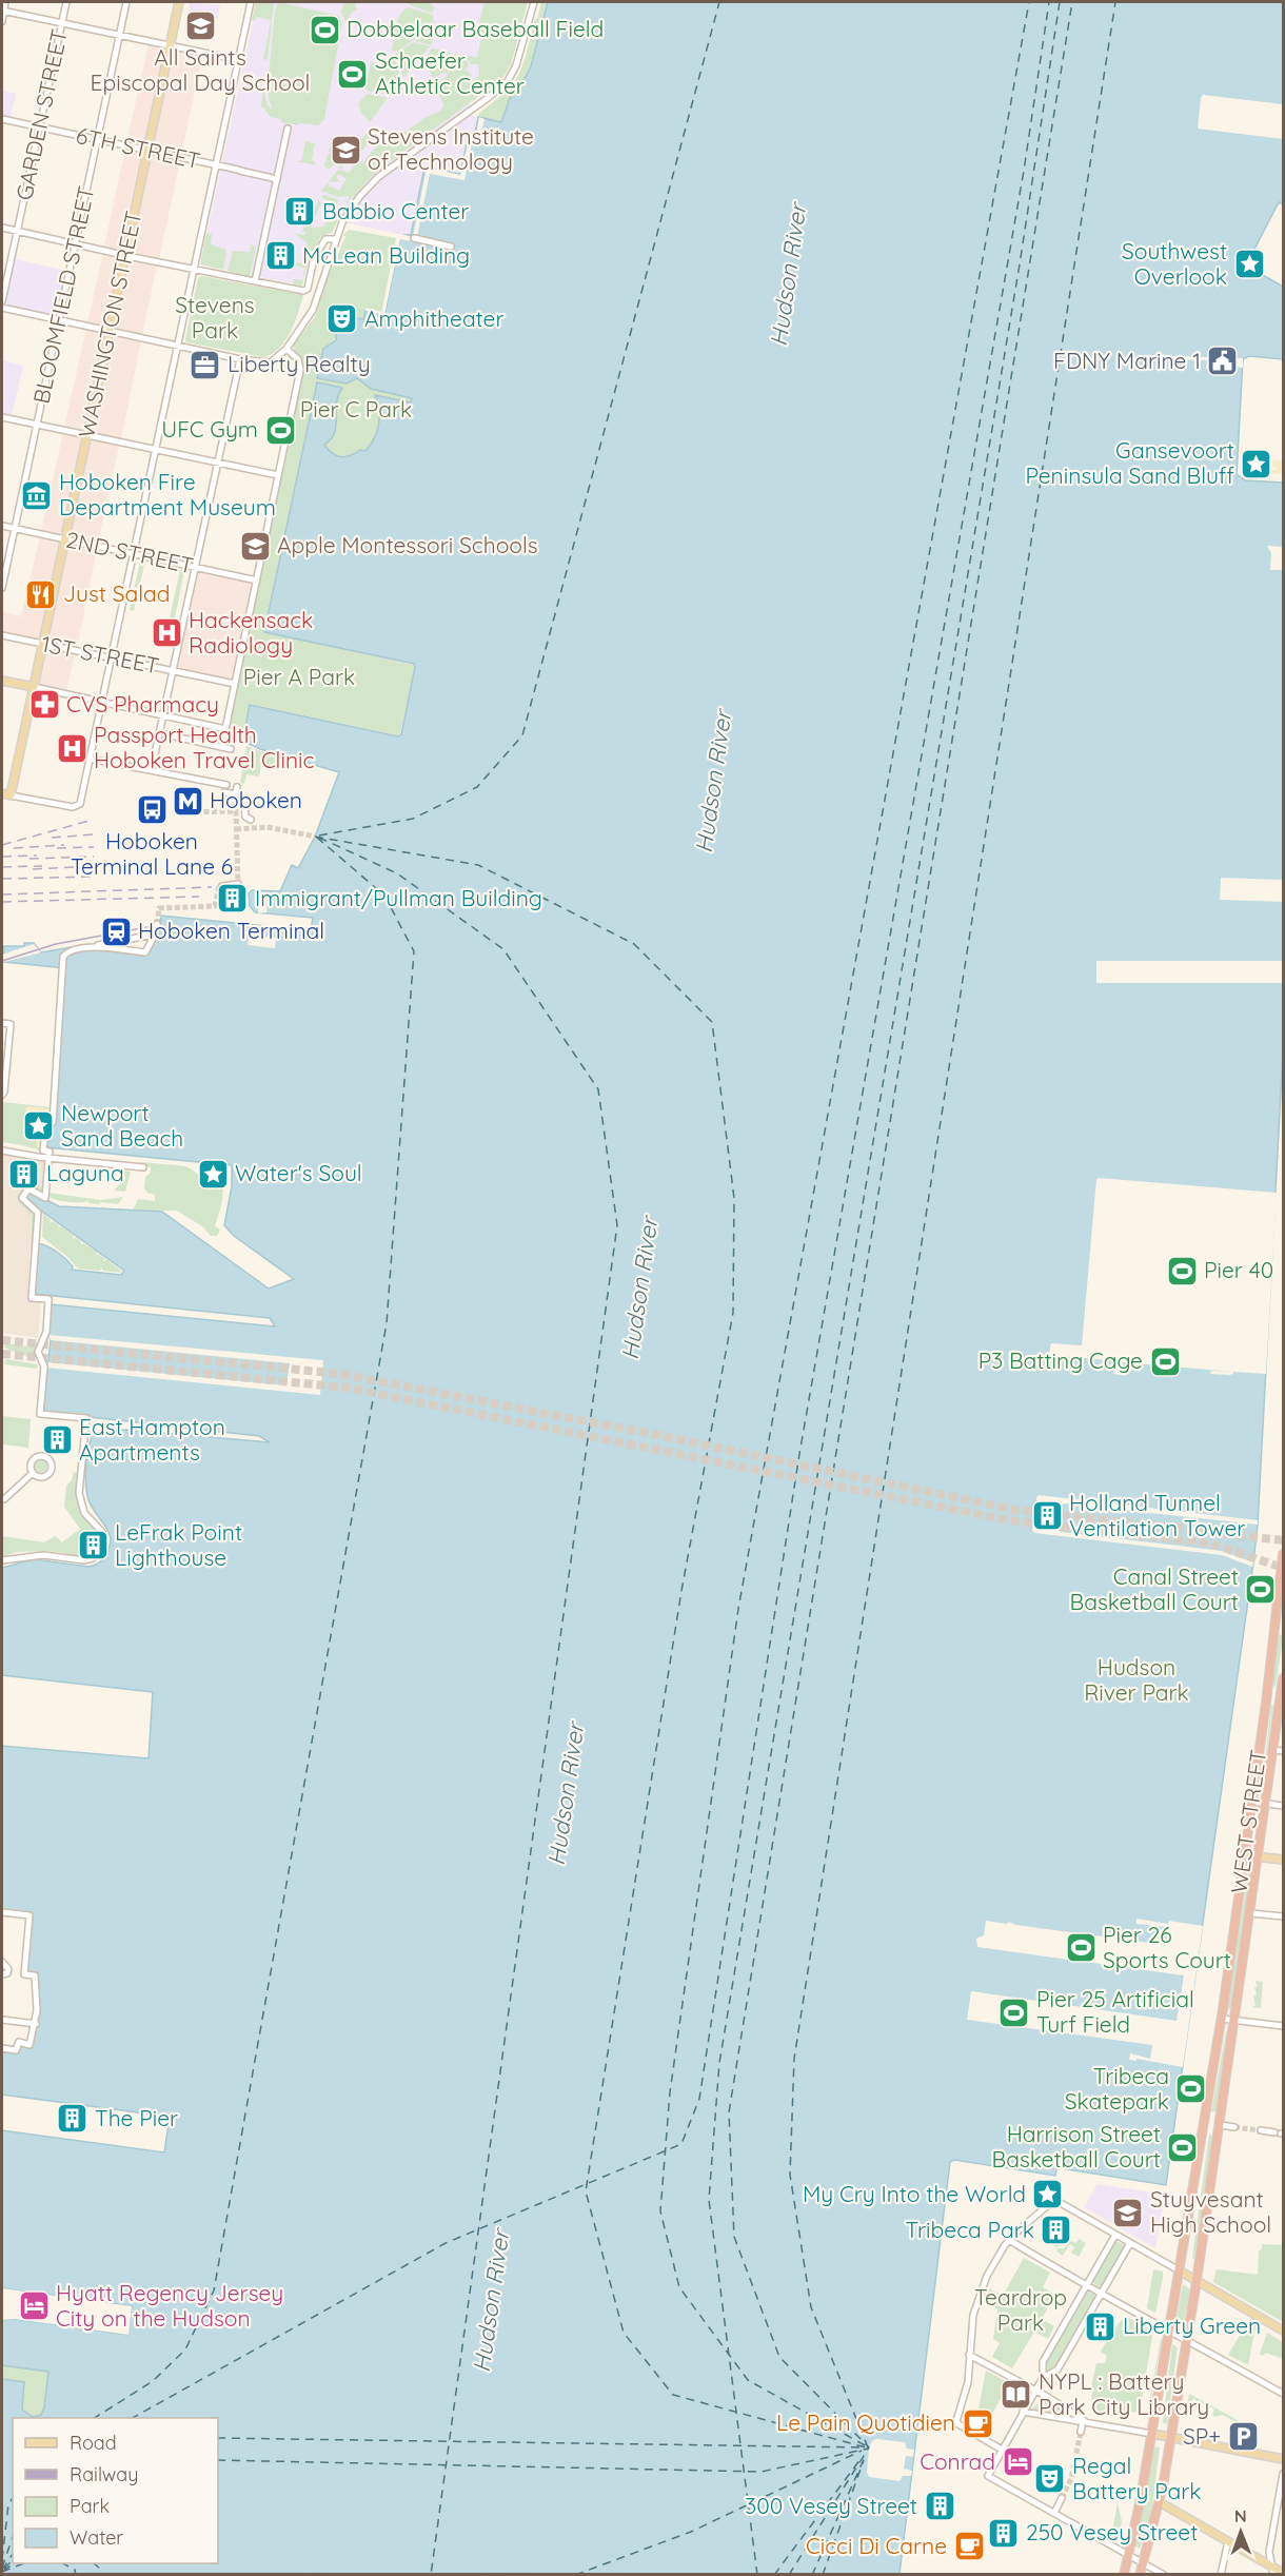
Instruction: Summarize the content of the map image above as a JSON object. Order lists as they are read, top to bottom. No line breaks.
{"streets":{"highway":["WEST STREET"],"main road":["WASHINGTON STREET"],"street":["GARDEN STREET","6TH STREET","BLOOMFIELD STREET","2ND STREET","1ST STREET"]},"crossings":[["GARDEN STREET","6TH STREET"],["6TH STREET","BLOOMFIELD STREET"],["6TH STREET","WASHINGTON STREET"],["BLOOMFIELD STREET","2ND STREET"],["WASHINGTON STREET","2ND STREET"],["WASHINGTON STREET","1ST STREET"]],"water":["Hudson River"],"parks":["Stevens Park","Pier C Park","Pier A Park","Hudson River Park","Teardrop Park"],"places":{"school or university":["All Saints Episcopal Day School","Stevens Institute of Technology","Apple Montessori Schools","Stuyvesant High School"],"sports":["Dobbelaar Baseball Field","Schaefer Athletic Center","UFC Gym","Pier 40","P3 Batting Cage","Canal Street Basketball Court","Pier 26 Sports Court","Pier 25 Artificial Turf Field","Tribeca Skatepark","Harrison Street Basketball Court"],"building":["Babbio Center","McLean Building","Immigrant/Pullman Building","Laguna","East Hampton Apartments","Holland Tunnel Ventilation Tower","LeFrak Point Lighthouse","The Pier","Tribeca Park","Liberty Green","300 Vesey Street","250 Vesey Street"],"place":["Southwest Overlook","Gansevoort Peninsula Sand Bluff","Newport Sand Beach","Water's Soul","My Cry Into the World"],"theatre":["Amphitheater","Regal Battery Park"],"public building":["FDNY Marine 1"],"office":["Liberty Realty"],"museum":["Hoboken Fire Department Museum"],"restaurant":["Just Salad"],"hospital":["Hackensack Radiology","Passport Health Hoboken Travel Clinic"],"pharmacy":["CVS Pharmacy"],"metro station":["Hoboken"],"bus stop":["Hoboken Terminal Lane 6"],"station":["Hoboken Terminal"],"hotel":["Hyatt Regency Jersey City on the Hudson","Conrad"],"library":["NYPL : Battery Park City Library"],"cafe":["Le Pain Quotidien","Cicci Di Carne"],"parking":["SP+"]},"legend":["Road","Railway","Park","Water"],"north":"top"}
